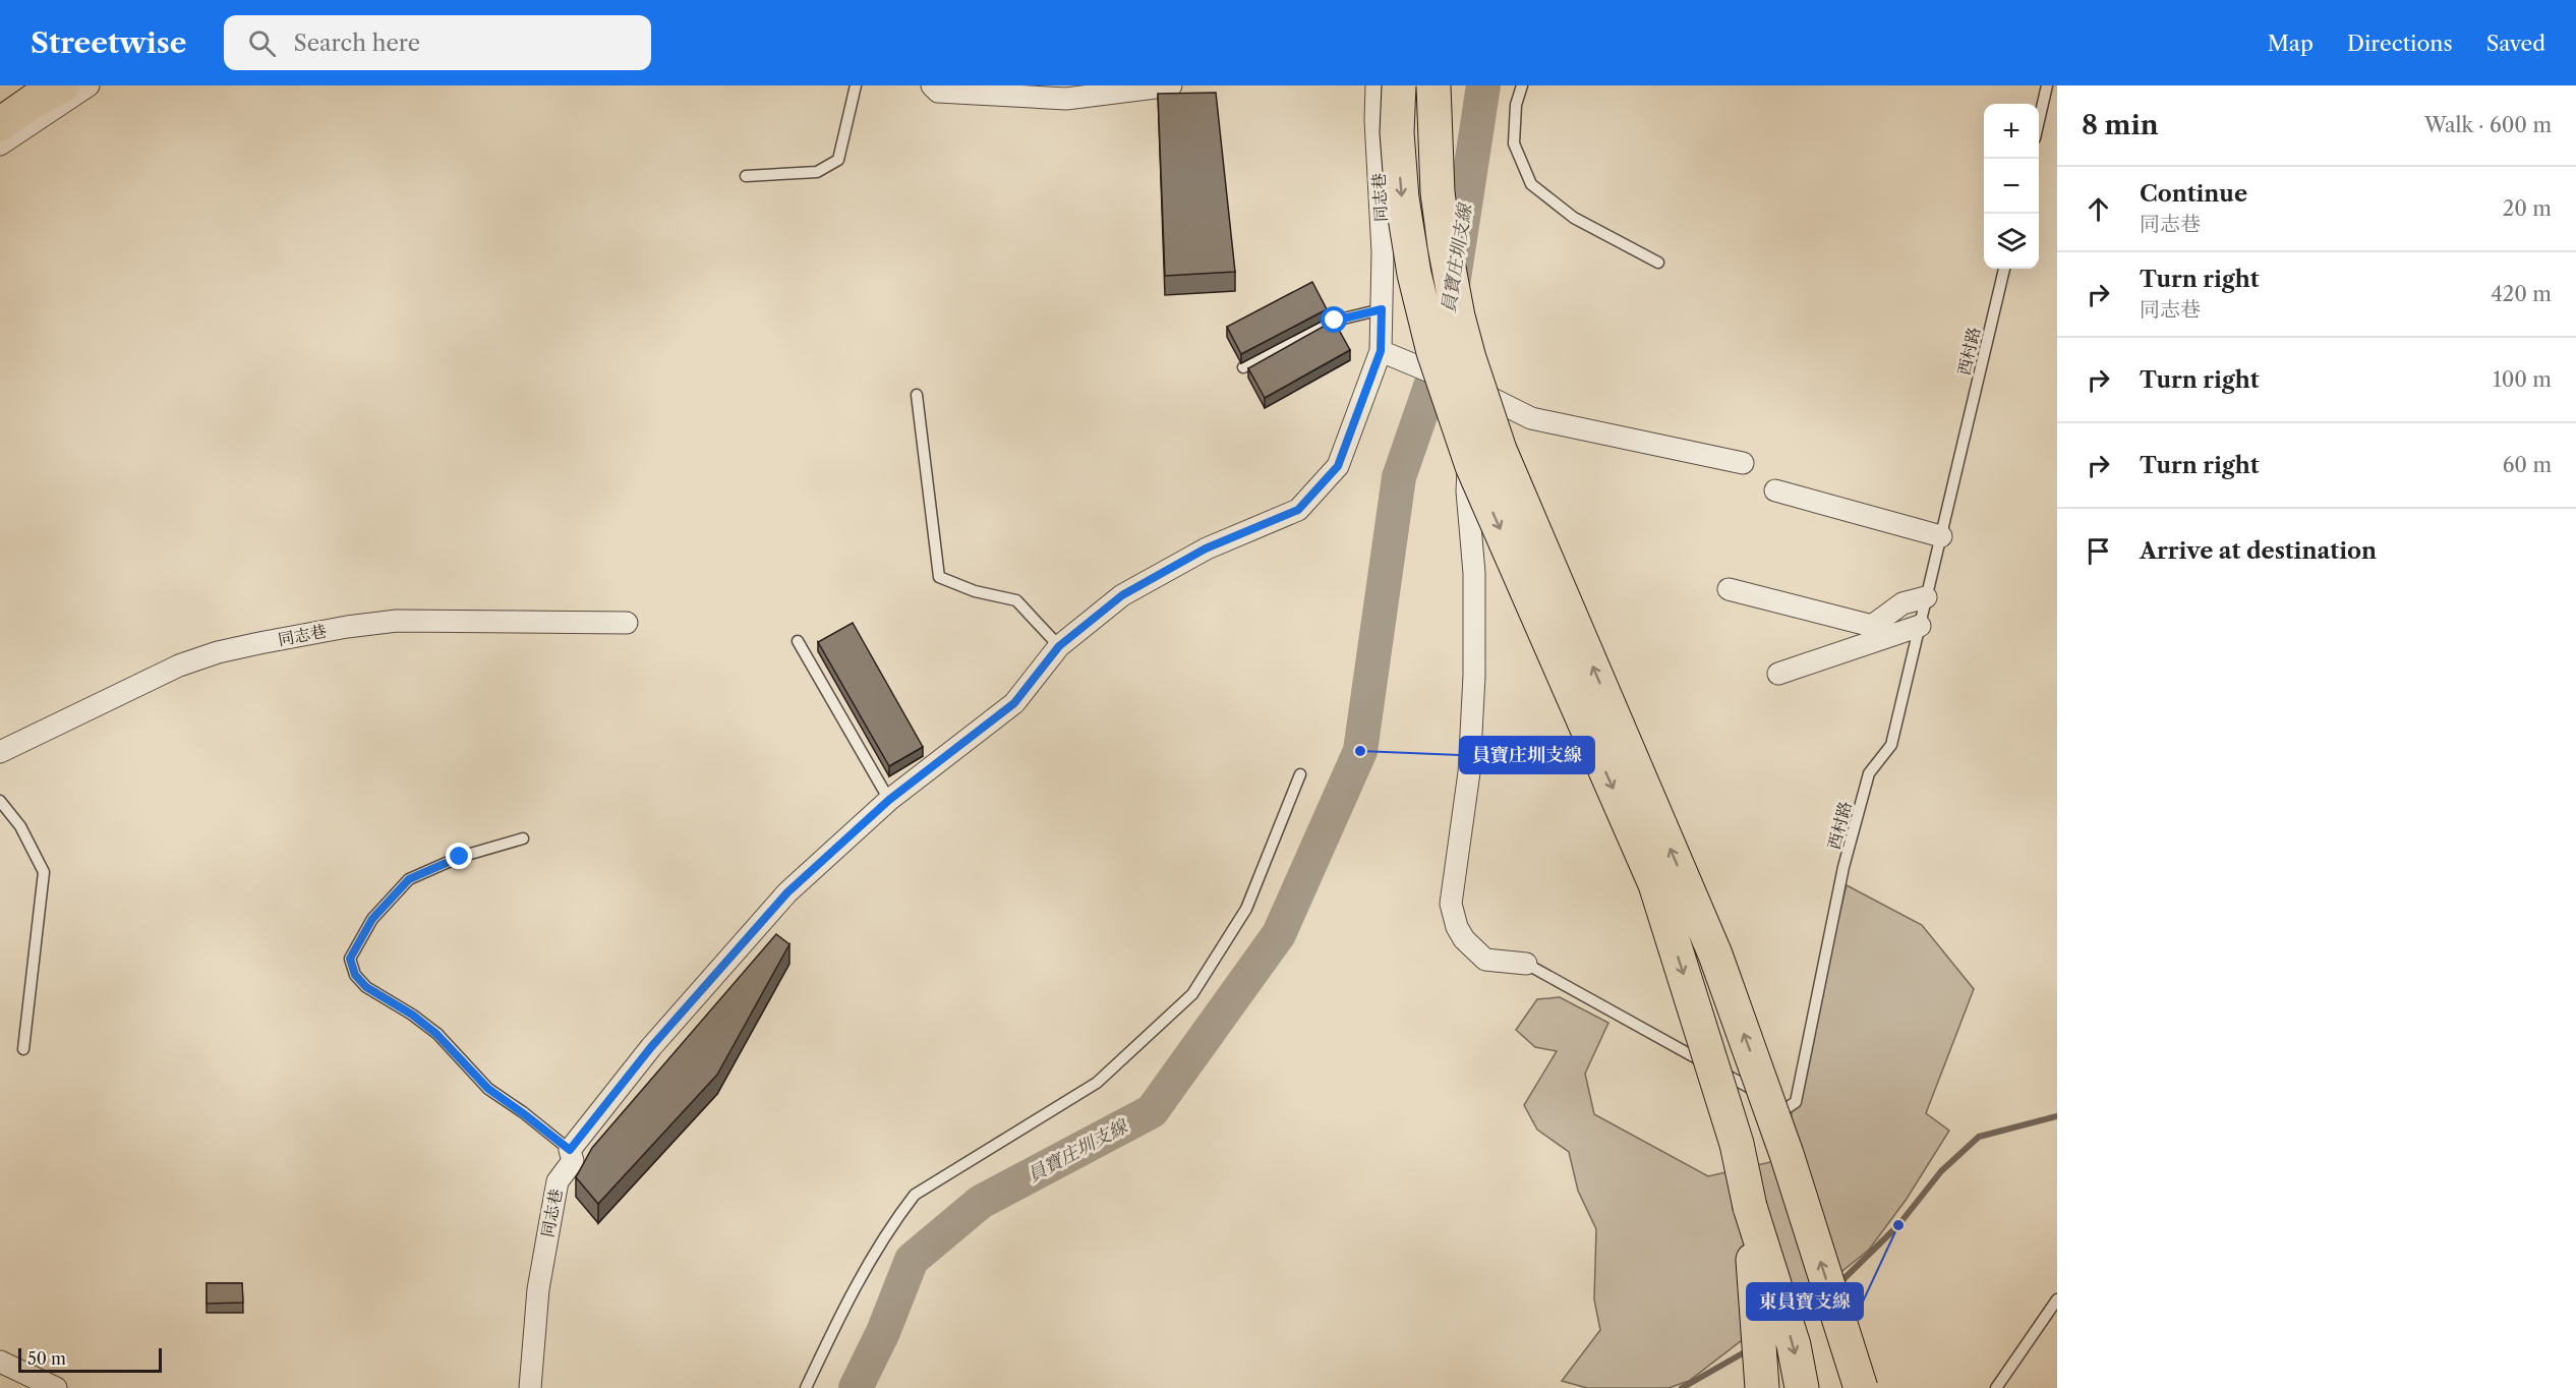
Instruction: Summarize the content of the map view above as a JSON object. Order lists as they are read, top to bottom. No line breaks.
{"streets":{"street":["同志巷"],"lane":["西村路"]},"water":["員寶庄圳支線"],"places":["員寶庄圳支線","東員寶支線"],"scale_bar":"50 m","page":{"header":"Streetwise","search":"Search here","nav":["Map","Directions","Saved"],"heading":["8 min","Walk · 600 m"],"map_buttons":["+","−"],"list":[["Continue","同志巷","20 m"],["Turn right","同志巷","420 m"],["Turn right","100 m"],["Turn right","60 m"],"Arrive at destination"],"scale":"50 m"}}
